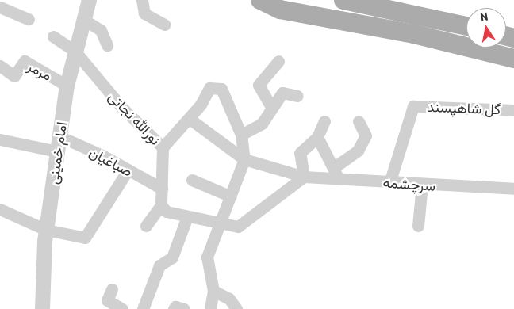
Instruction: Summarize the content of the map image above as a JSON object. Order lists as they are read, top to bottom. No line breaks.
{"streets":{"street":["مرمر","گل شاهپسند","نورالله نجاتی","امام خمینی","صباغیان","سرچشمه"]},"crossings":[["مرمر","امام خمینی"],["گل شاهپسند","سرچشمه"],["نورالله نجاتی","امام خمینی"],["نورالله نجاتی","صباغیان"],["امام خمینی","صباغیان"]],"north":"top"}
